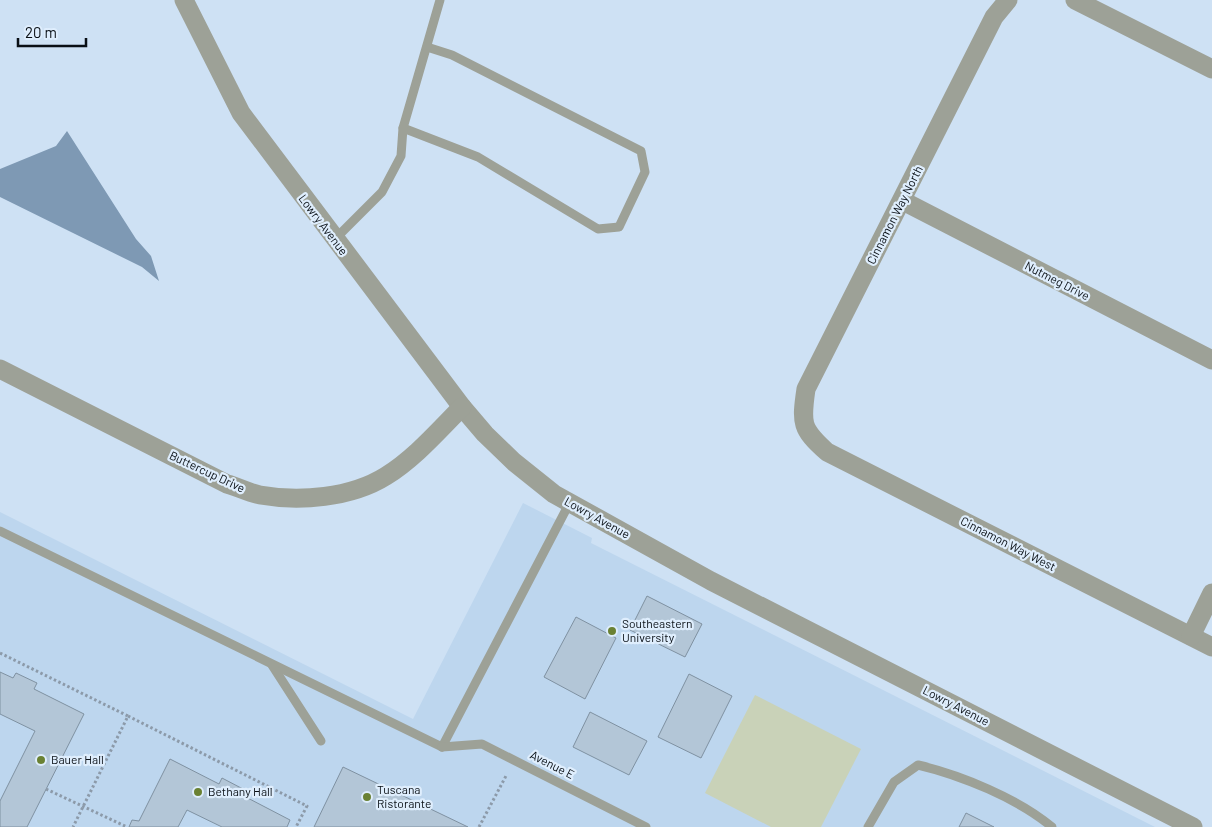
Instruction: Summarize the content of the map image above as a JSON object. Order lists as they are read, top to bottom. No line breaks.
{"streets":{"street":["Cinnamon Way North","Lowry Avenue","Nutmeg Drive","Buttercup Drive","Cinnamon Way West"],"lane":["Avenue E"]},"crossings":[["Cinnamon Way North","Nutmeg Drive"],["Cinnamon Way North","Cinnamon Way West"],["Lowry Avenue","Buttercup Drive"]],"places":["Southeastern University","Bauer Hall","Bethany Hall","Tuscana Ristorante"],"scale_bar":"20 m"}
